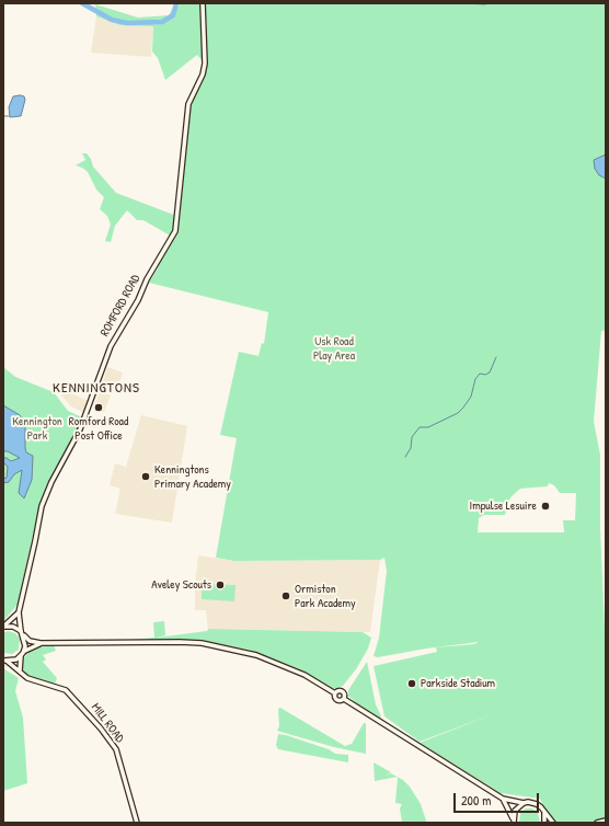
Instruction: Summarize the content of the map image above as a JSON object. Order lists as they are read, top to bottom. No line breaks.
{"streets":{"street":["ROMFORD ROAD","MILL ROAD"]},"districts":["KENNINGTONS"],"parks":["Usk Road Play Area","Kennington Park"],"places":["Romford Road Post Office","Kenningtons Primary Academy","Impulse Lesuire","Aveley Scouts","Ormiston Park Academy","Parkside Stadium"],"scale_bar":"200 m"}
